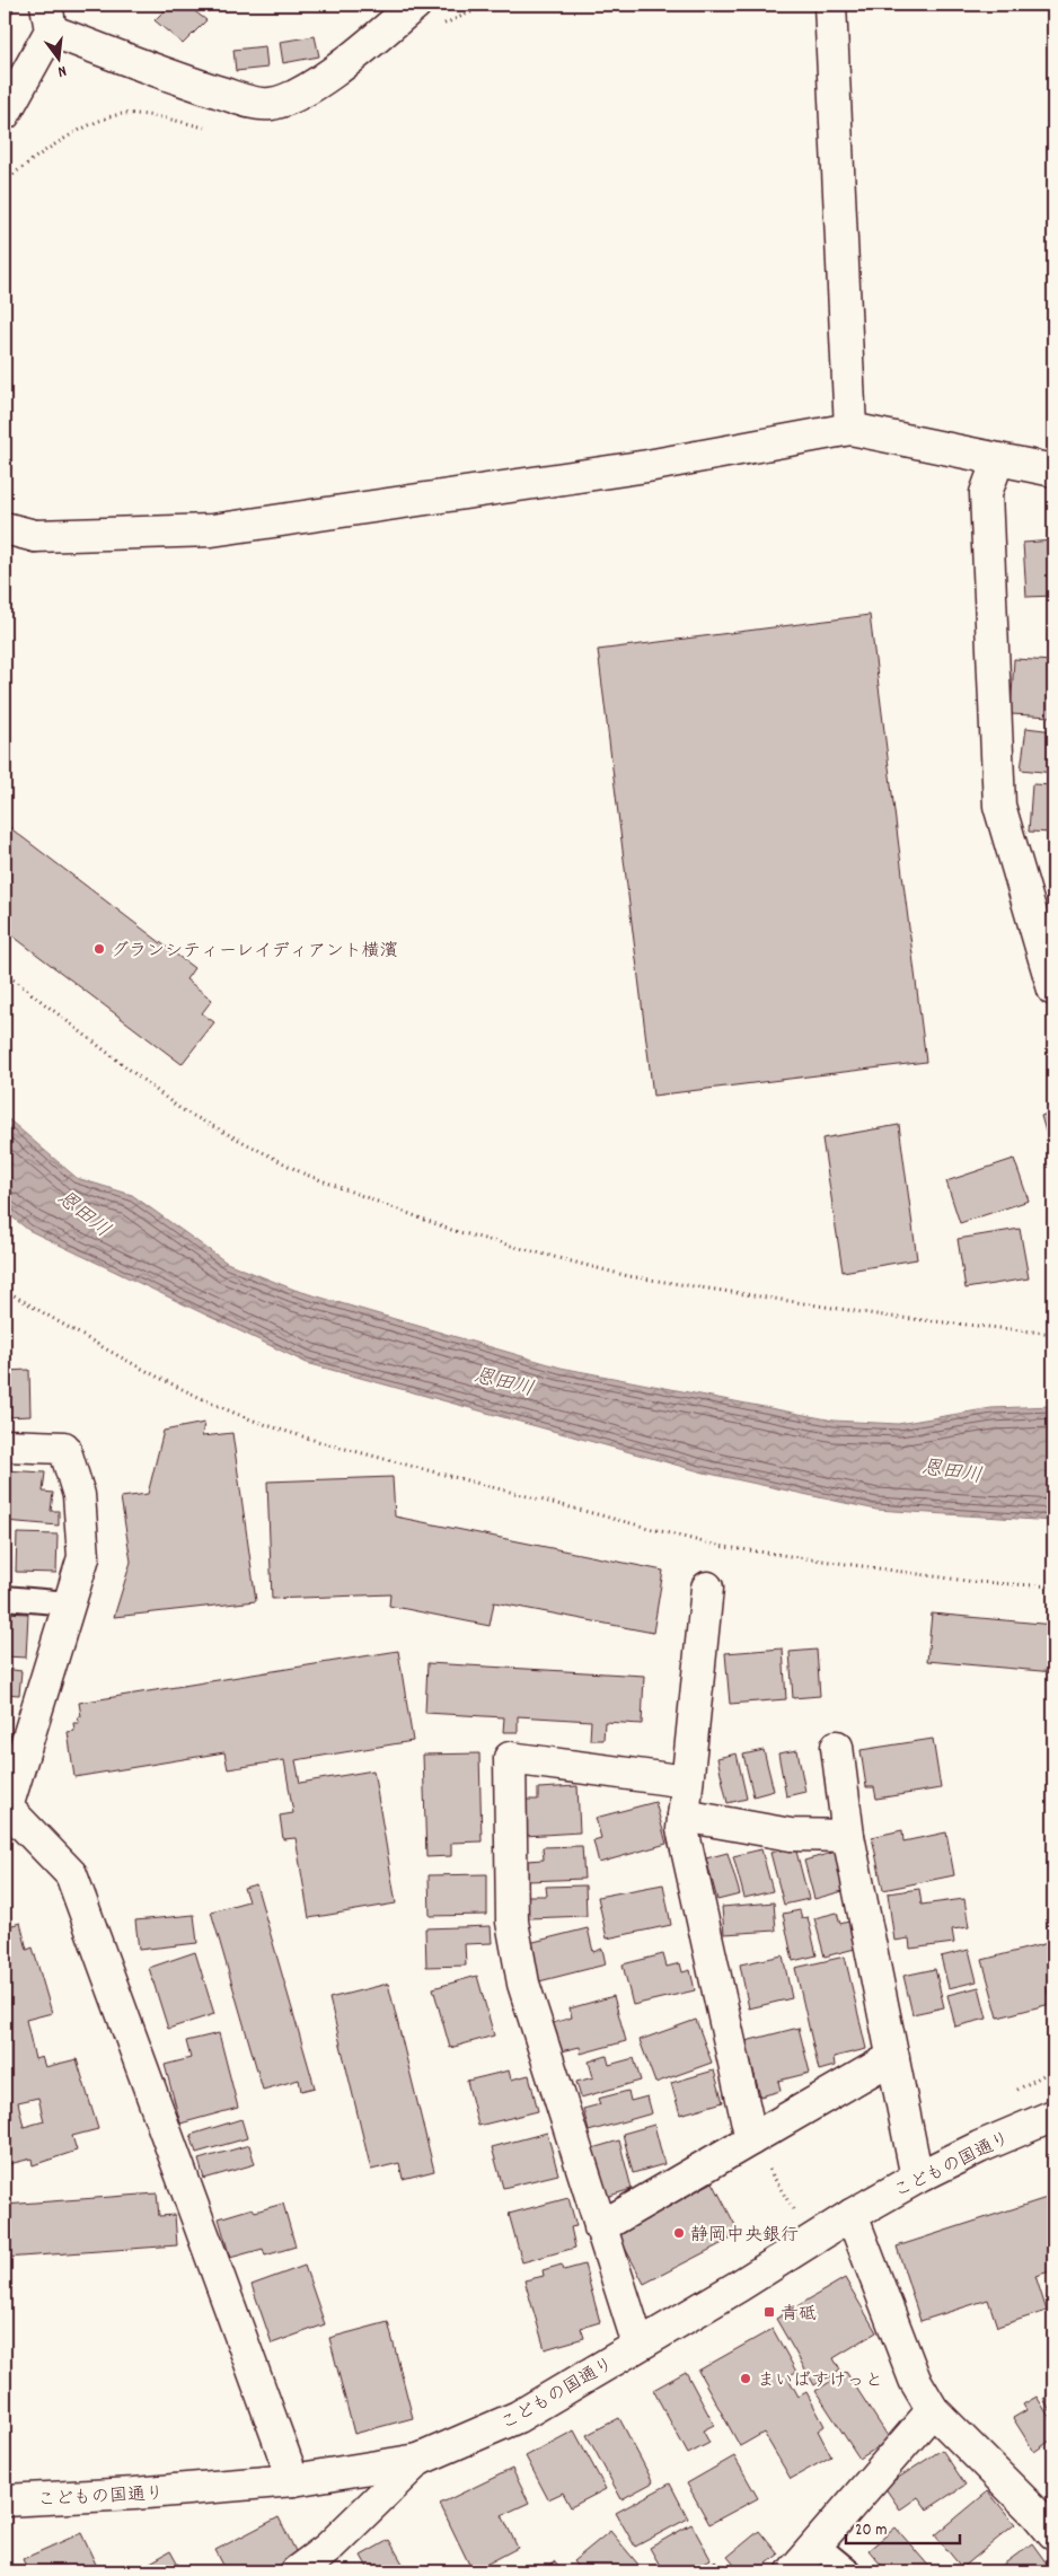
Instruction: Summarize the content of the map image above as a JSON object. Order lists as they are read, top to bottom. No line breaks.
{"streets":{"street":["こどもの国通り"]},"water":["恩田川"],"places":{"other":["グランシティーレイディアント横濱","静岡中央銀行","まいばすけっと"],"transit":["青砥"]},"scale_bar":"20 m","north":"bottom"}
